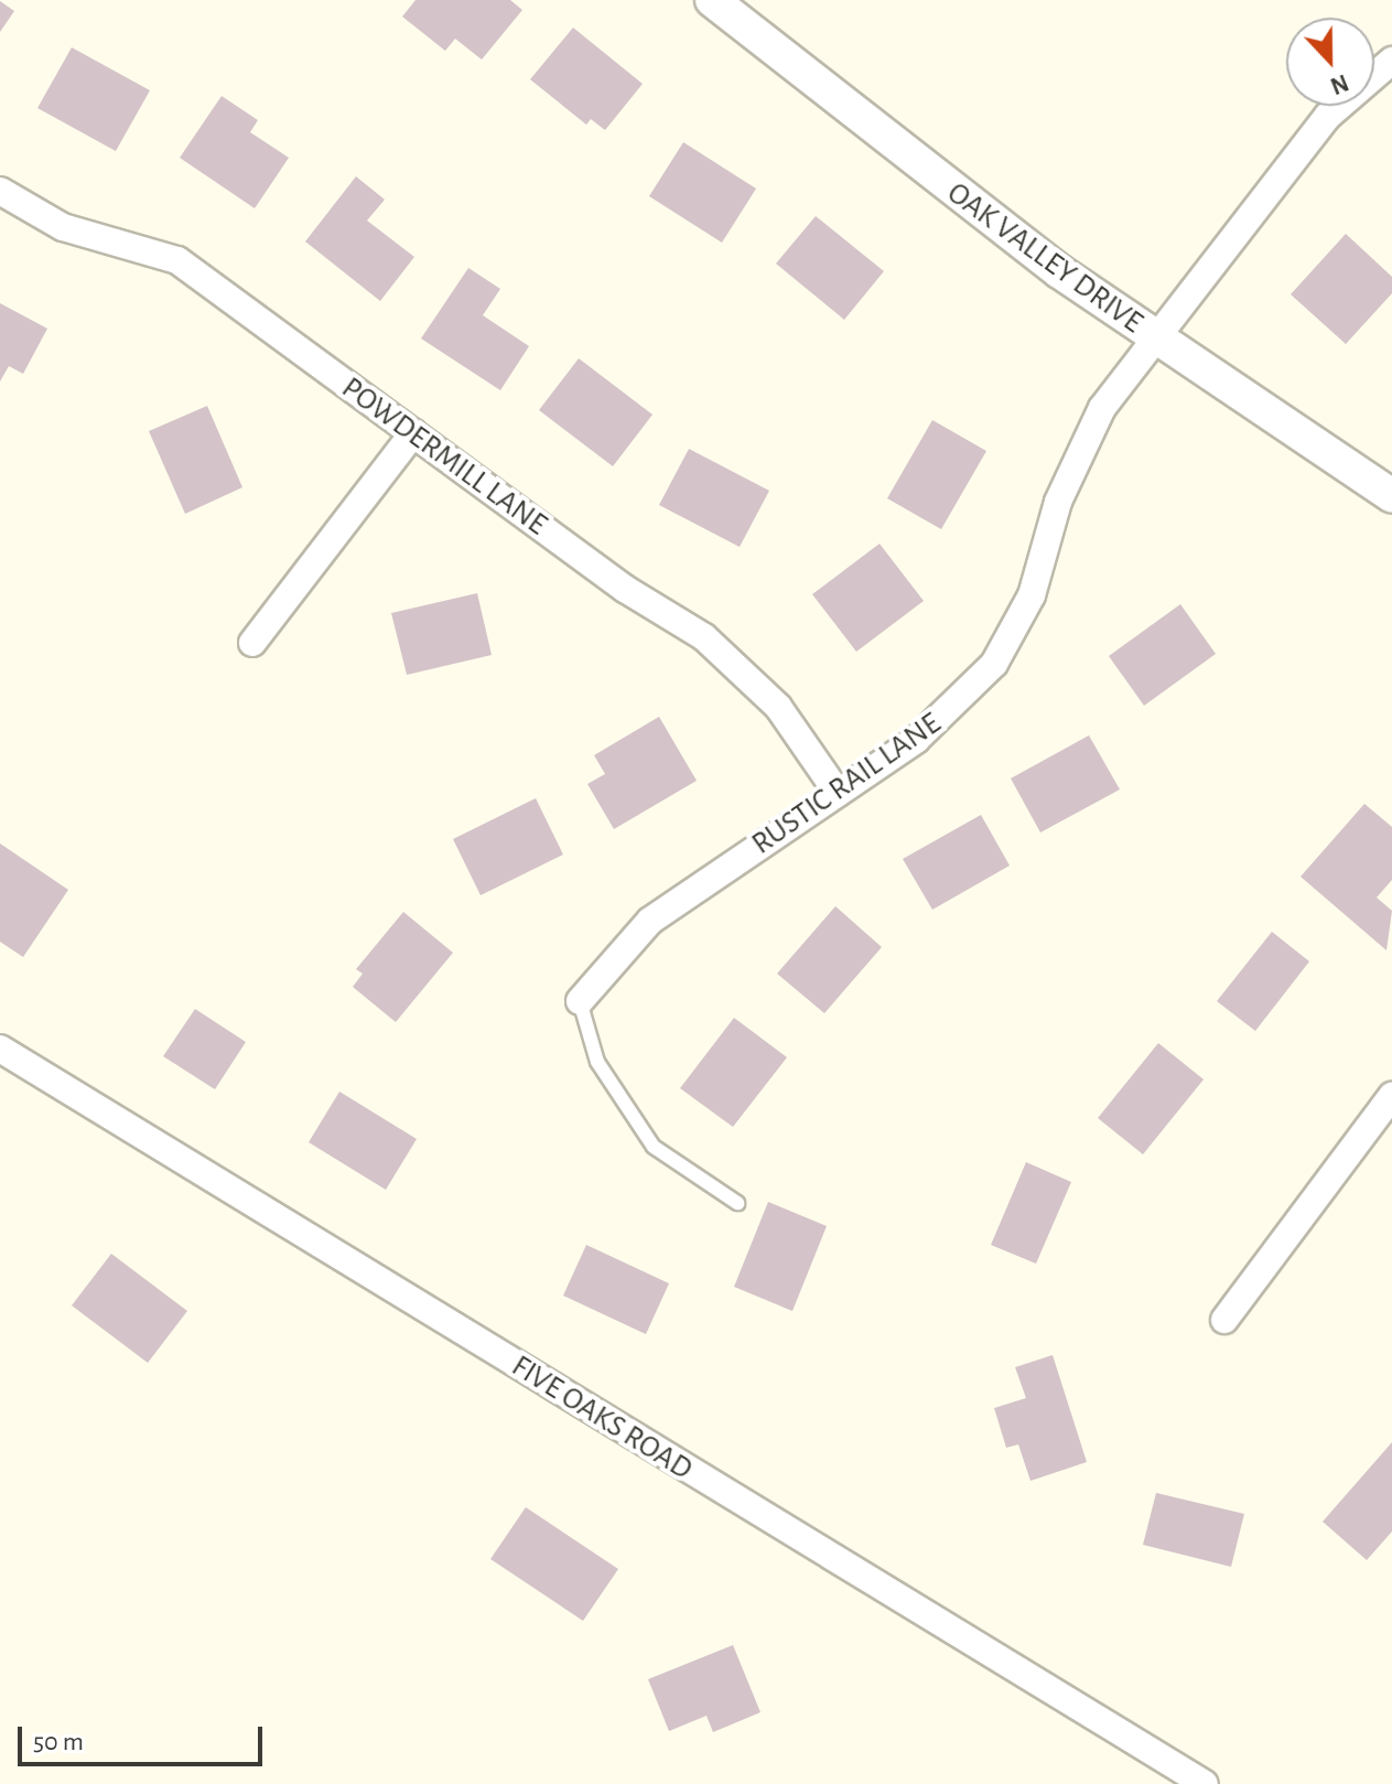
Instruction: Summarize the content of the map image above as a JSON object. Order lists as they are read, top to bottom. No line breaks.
{"streets":{"street":["OAK VALLEY DRIVE","POWDERMILL LANE","RUSTIC RAIL LANE","FIVE OAKS ROAD"]},"crossings":[["OAK VALLEY DRIVE","RUSTIC RAIL LANE"],["POWDERMILL LANE","RUSTIC RAIL LANE"]],"scale_bar":"50 m","north":"bottom"}
